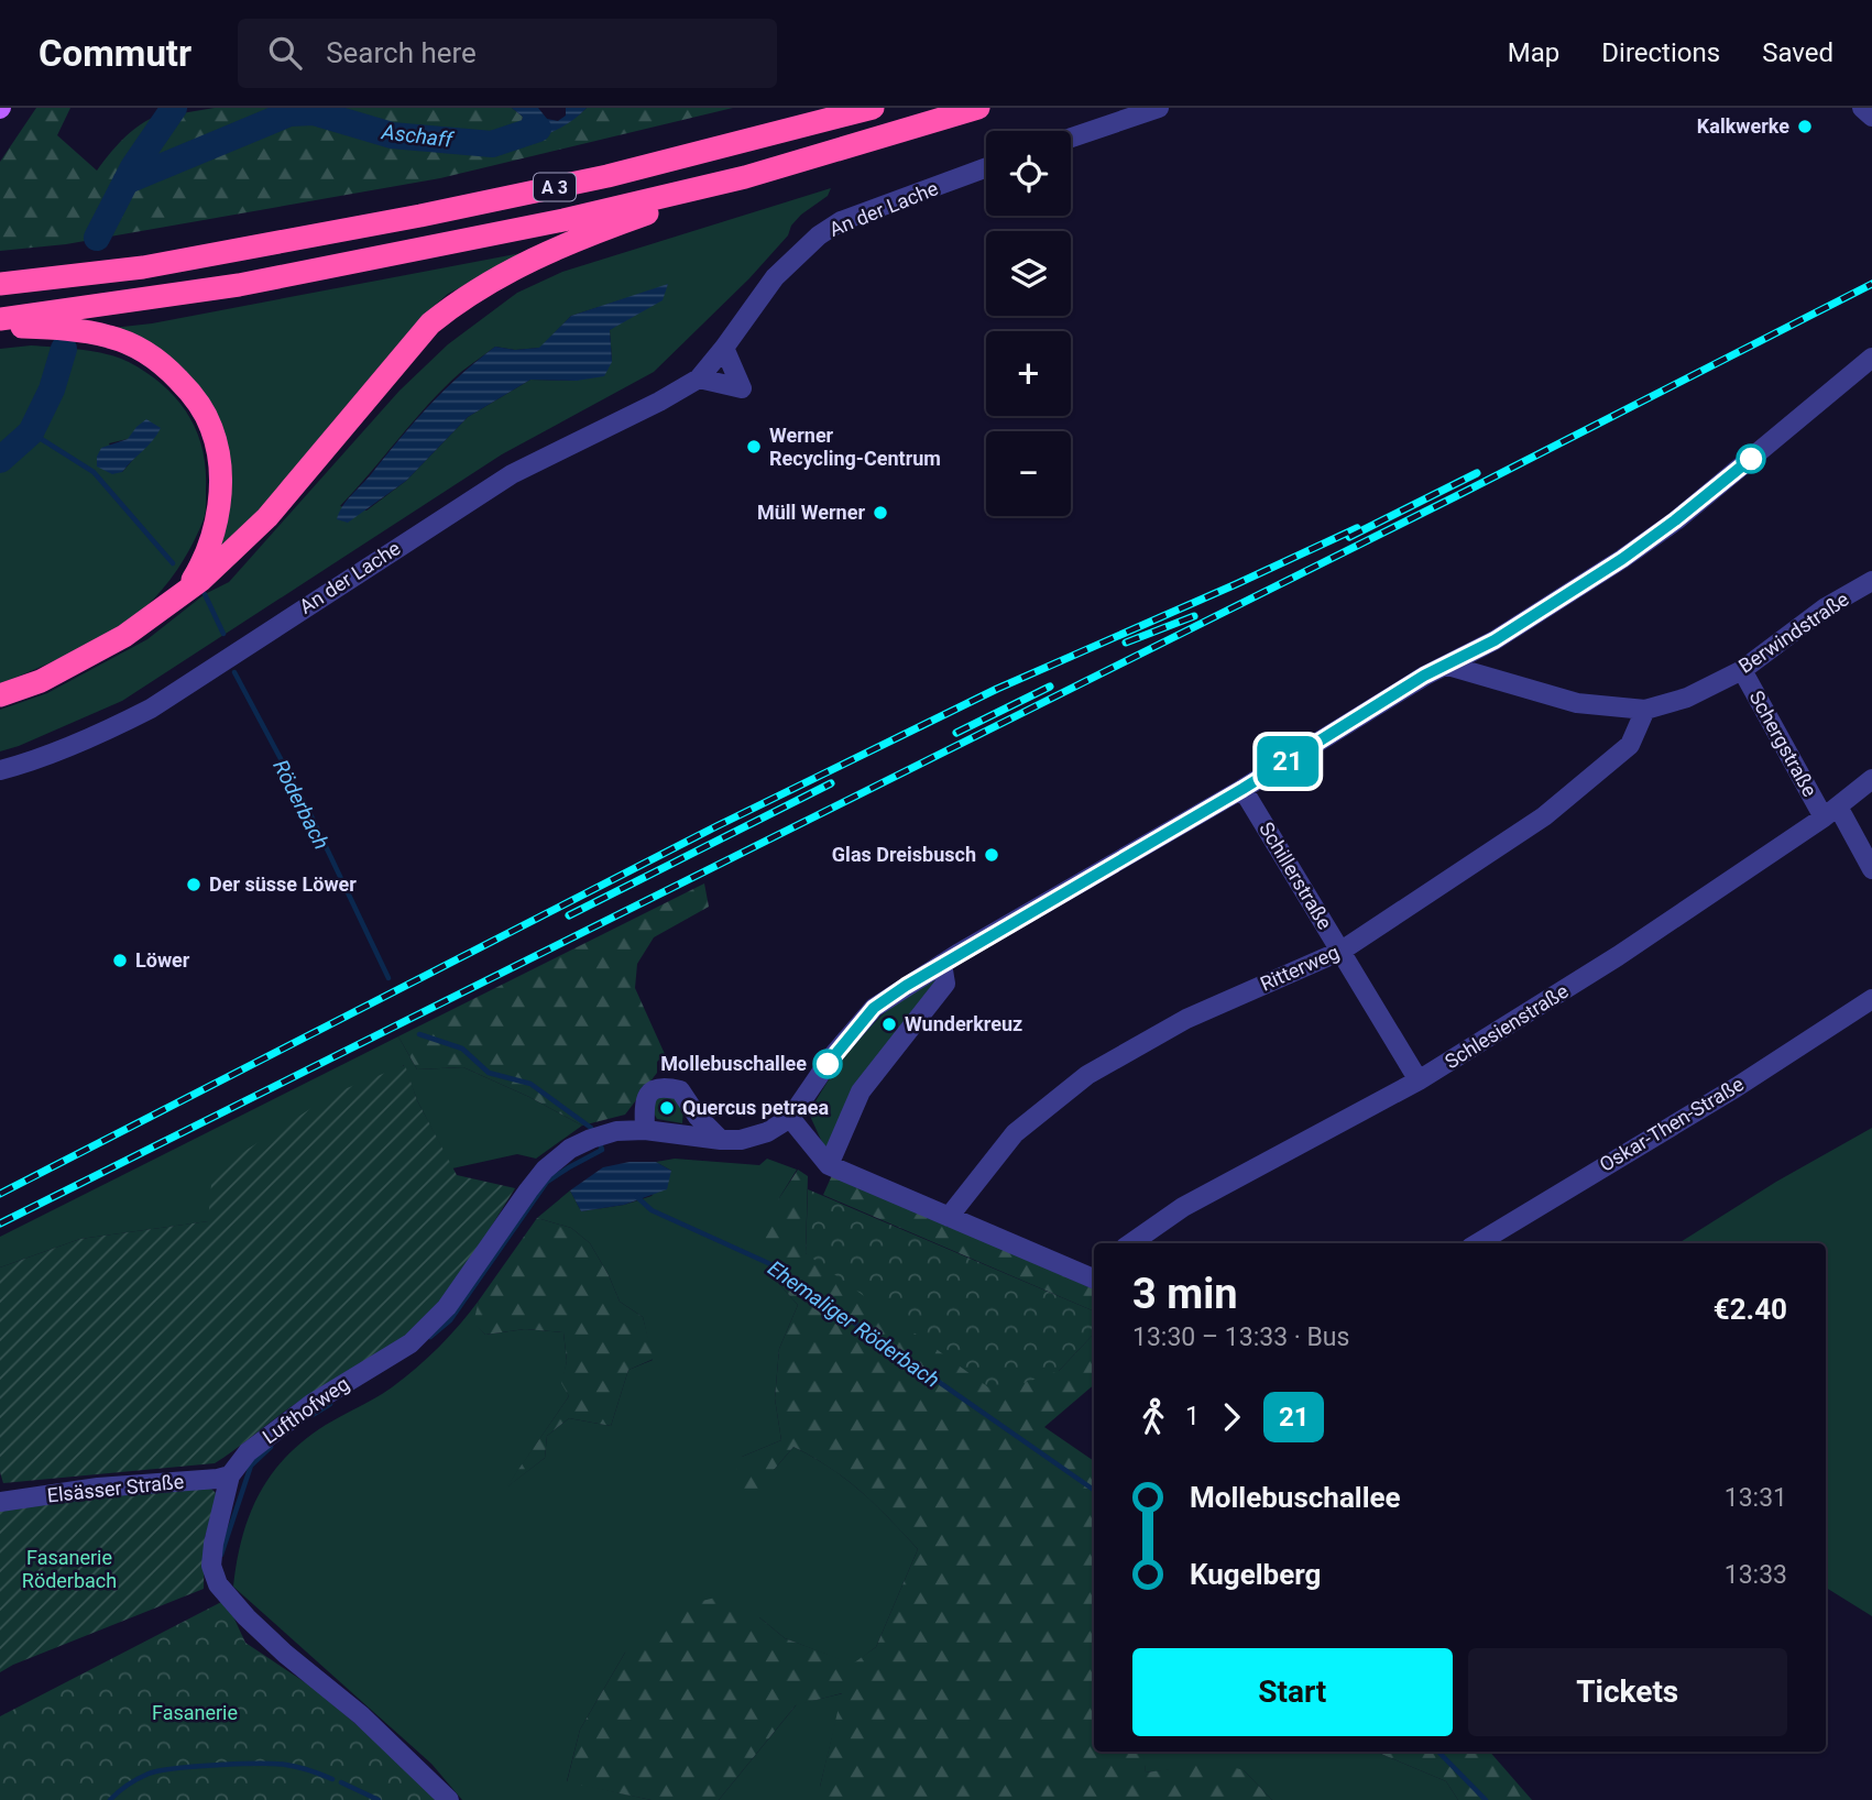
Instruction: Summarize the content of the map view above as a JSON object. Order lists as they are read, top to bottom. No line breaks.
{"streets":{"highway":["A 3"],"street":["An der Lache","Berwindstraße","Schergstraße","Schillerstraße","Ritterweg","Schlesienstraße","Oskar-Then-Straße","Lufthofweg","Elsässer Straße"]},"crossings":[["Berwindstraße","Schergstraße"],["Berwindstraße","Ritterweg"],["Schergstraße","Schlesienstraße"],["Schillerstraße","Ritterweg"],["Schillerstraße","Schlesienstraße"],["Lufthofweg","Elsässer Straße"]],"water":["Aschaff","Röderbach","Ehemaliger Röderbach"],"parks":["Fasanerie Röderbach","Fasanerie"],"places":["Kalkwerke","Werner Recycling-Centrum","Müll Werner","Glas Dreisbusch","Der süsse Löwer","Löwer","Wunderkreuz","Mollebuschallee","Quercus petraea"],"lines":["bus line 21"],"page":{"header":"Commutr","search":"Search here","nav":["Map","Directions","Saved"],"on_map":"21","map_buttons":["+","−"],"heading":["3 min","13:30 – 13:33 · Bus","€2.40"],"legs":["1","21"],"list":[{"name":"Mollebuschallee","value":"13:31"},{"name":"Kugelberg","value":"13:33"}],"buttons":["Start","Tickets"]}}
